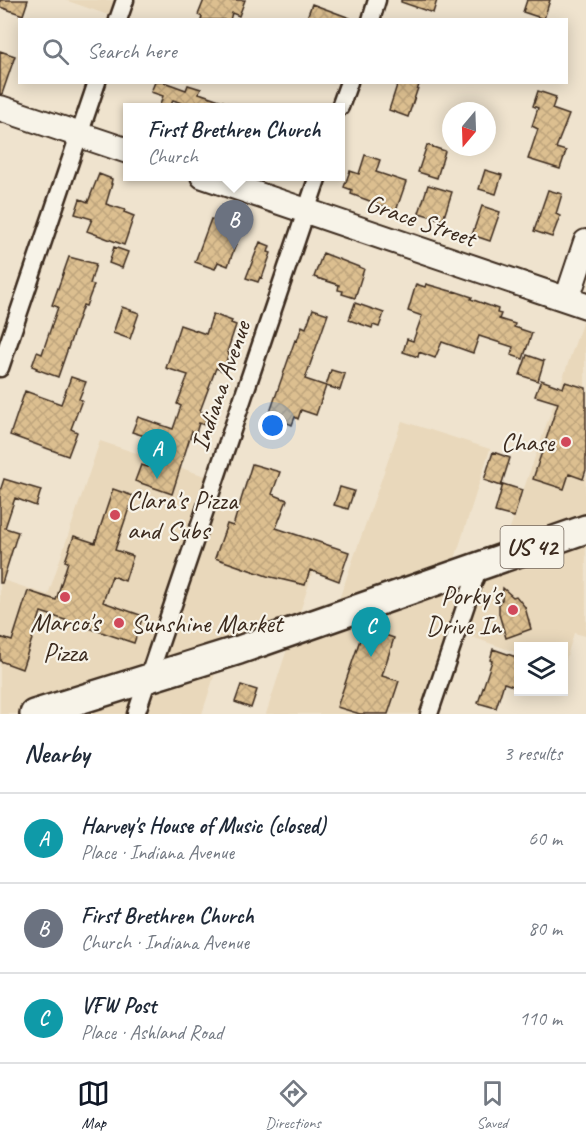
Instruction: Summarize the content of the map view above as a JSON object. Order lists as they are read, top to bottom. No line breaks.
{"streets":{"main road":["US 42"],"street":["Grace Street","Indiana Avenue"]},"crossings":[["Grace Street","Indiana Avenue"],["Indiana Avenue","US 42"]],"places":["Chase","Clara's Pizza and Subs","Marco's Pizza","Porky's Drive In","Sunshine Market"],"north":"bottom","page":{"search":"Search here","popup":["First Brethren Church","Church"],"pins":["B","A","C"],"heading":["Nearby","3 results"],"list":[{"mark":"A","name":"Harvey's House of Music (closed)","note":"Place · Indiana Avenue","value":"60 m"},{"mark":"B","name":"First Brethren Church","note":"Church · Indiana Avenue","value":"80 m"},{"mark":"C","name":"VFW Post","note":"Place · Ashland Road","value":"110 m"}],"nav":["Map","Directions","Saved"]}}
